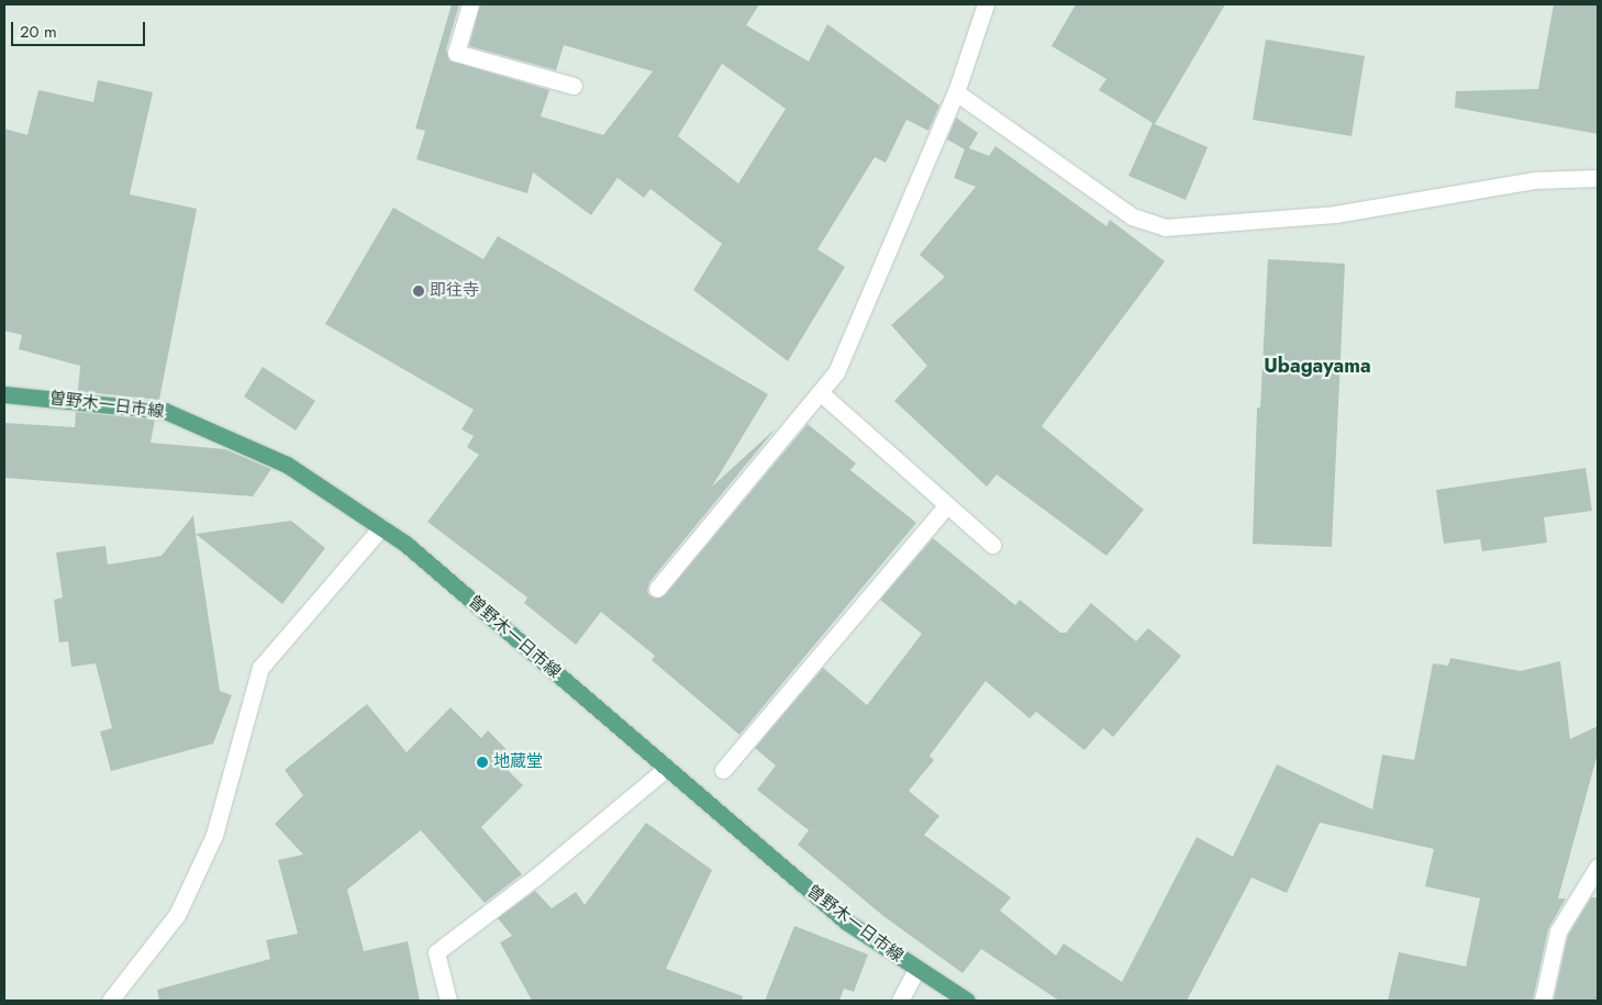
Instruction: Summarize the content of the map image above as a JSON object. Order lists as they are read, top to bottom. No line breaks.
{"streets":{"main road":["曽野木一日市線"]},"districts":["Ubagayama"],"places":["即往寺","地蔵堂"],"scale_bar":"20 m"}
